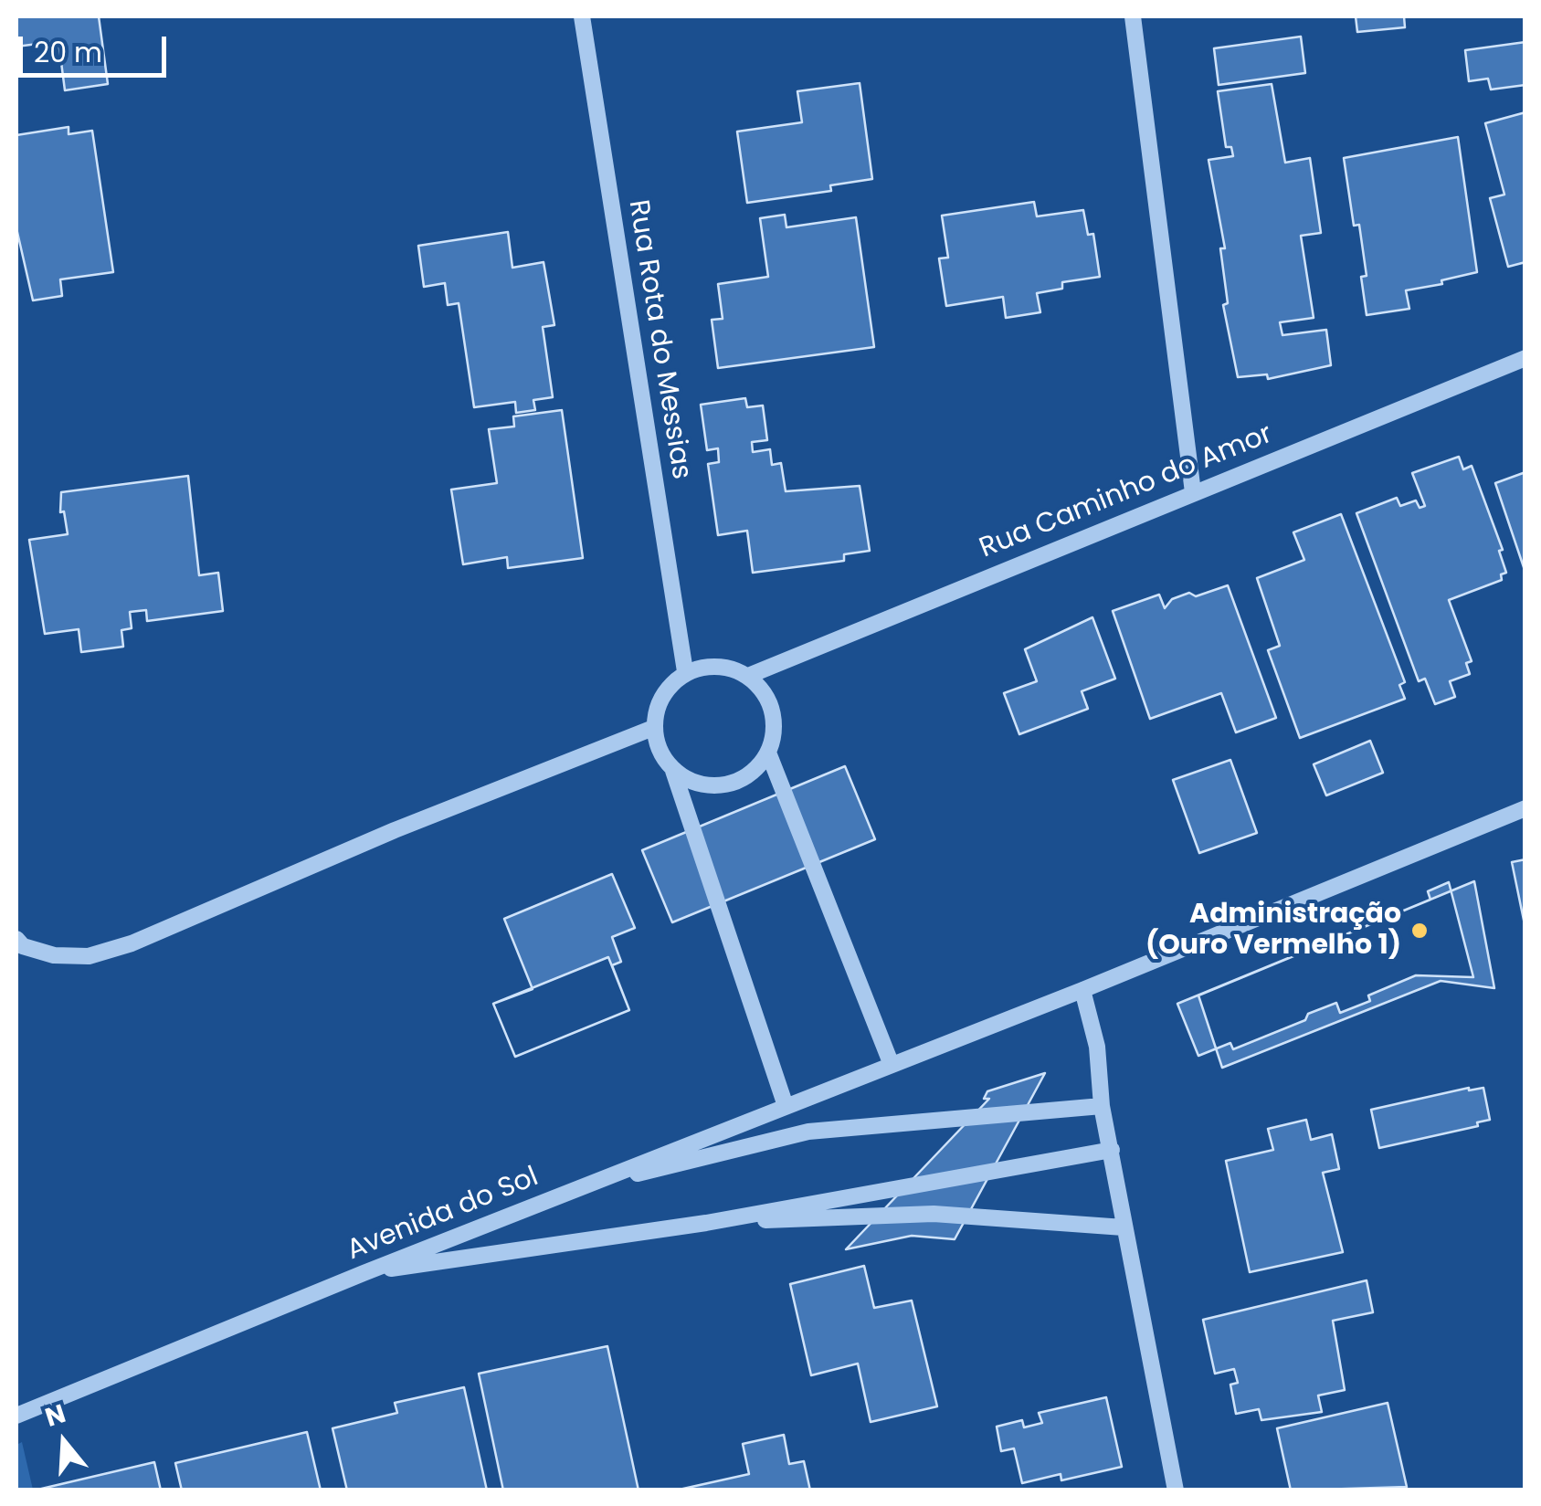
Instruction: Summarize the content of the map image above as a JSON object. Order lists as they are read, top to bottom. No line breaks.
{"streets":{"street":["Rua Rota do Messias","Rua Caminho do Amor","Avenida do Sol"]},"crossings":[["Rua Rota do Messias","Rua Caminho do Amor"]],"places":["Administração (Ouro Vermelho 1)"],"scale_bar":"20 m","north":"top"}
